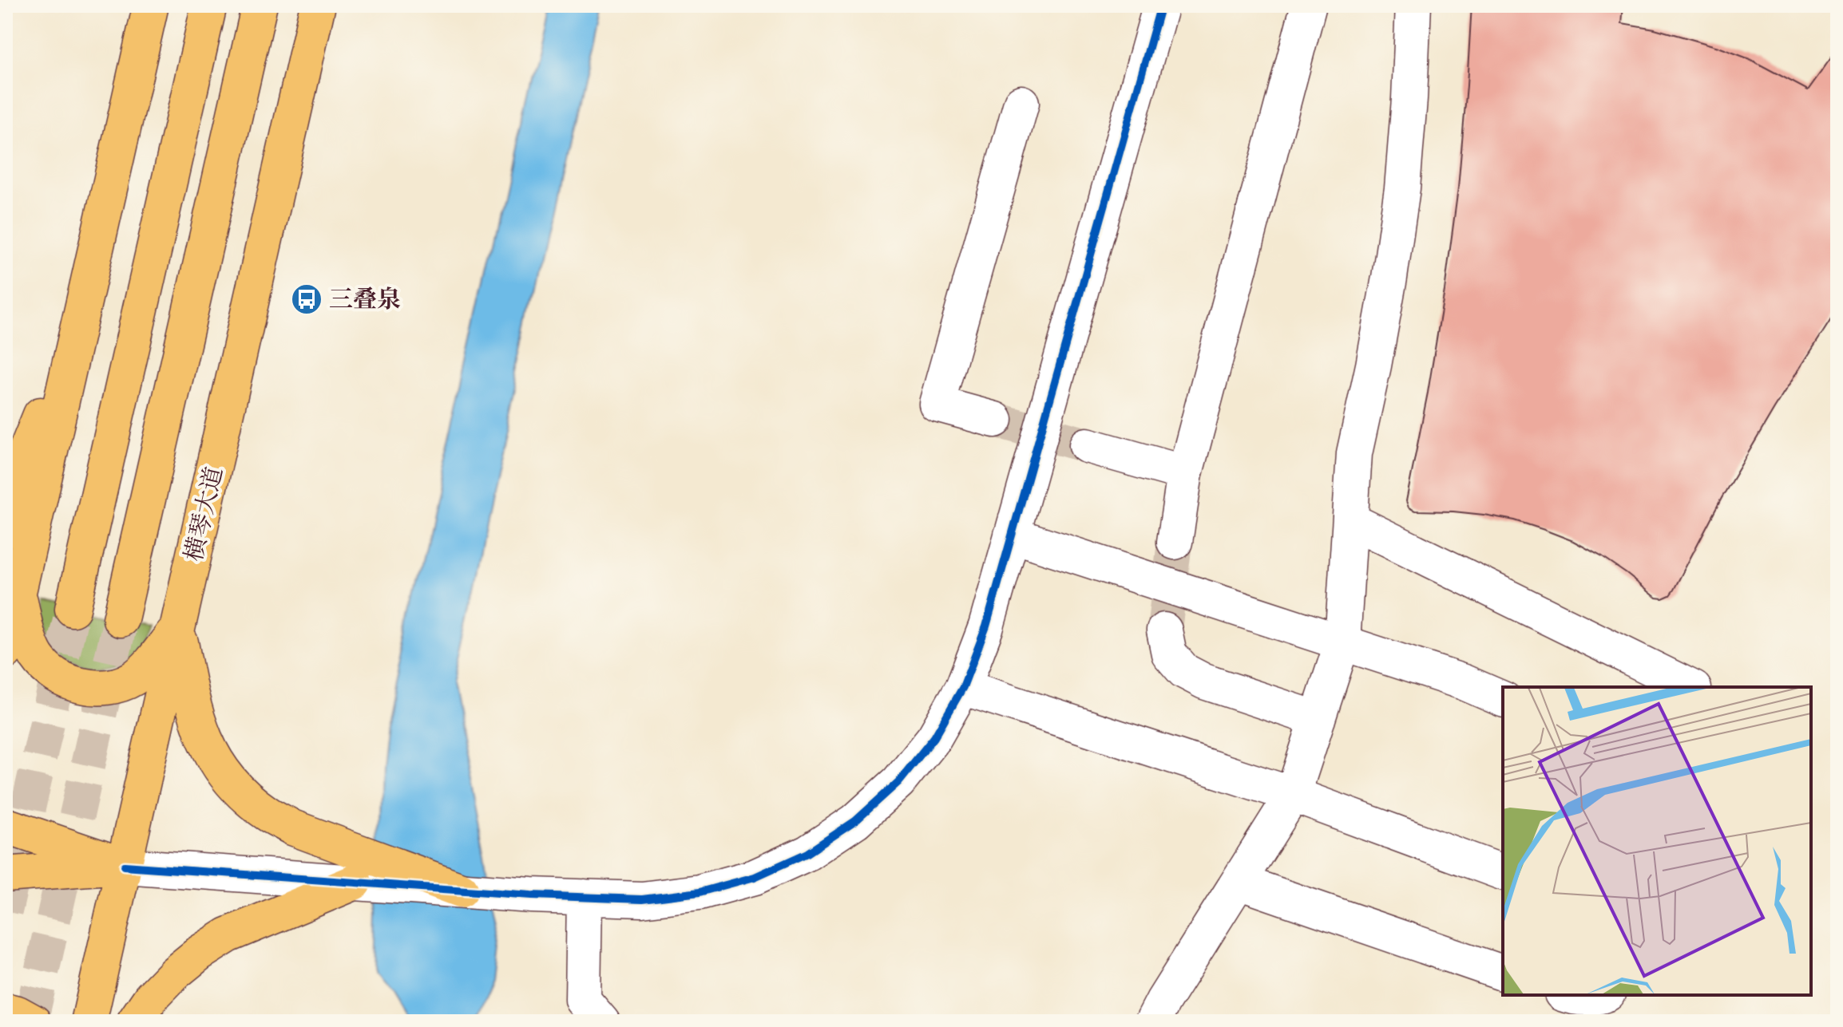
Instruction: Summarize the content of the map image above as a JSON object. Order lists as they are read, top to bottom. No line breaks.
{"streets":{"main road":["横琴大道"]},"places":{"bus stop":["三叠泉"]}}
